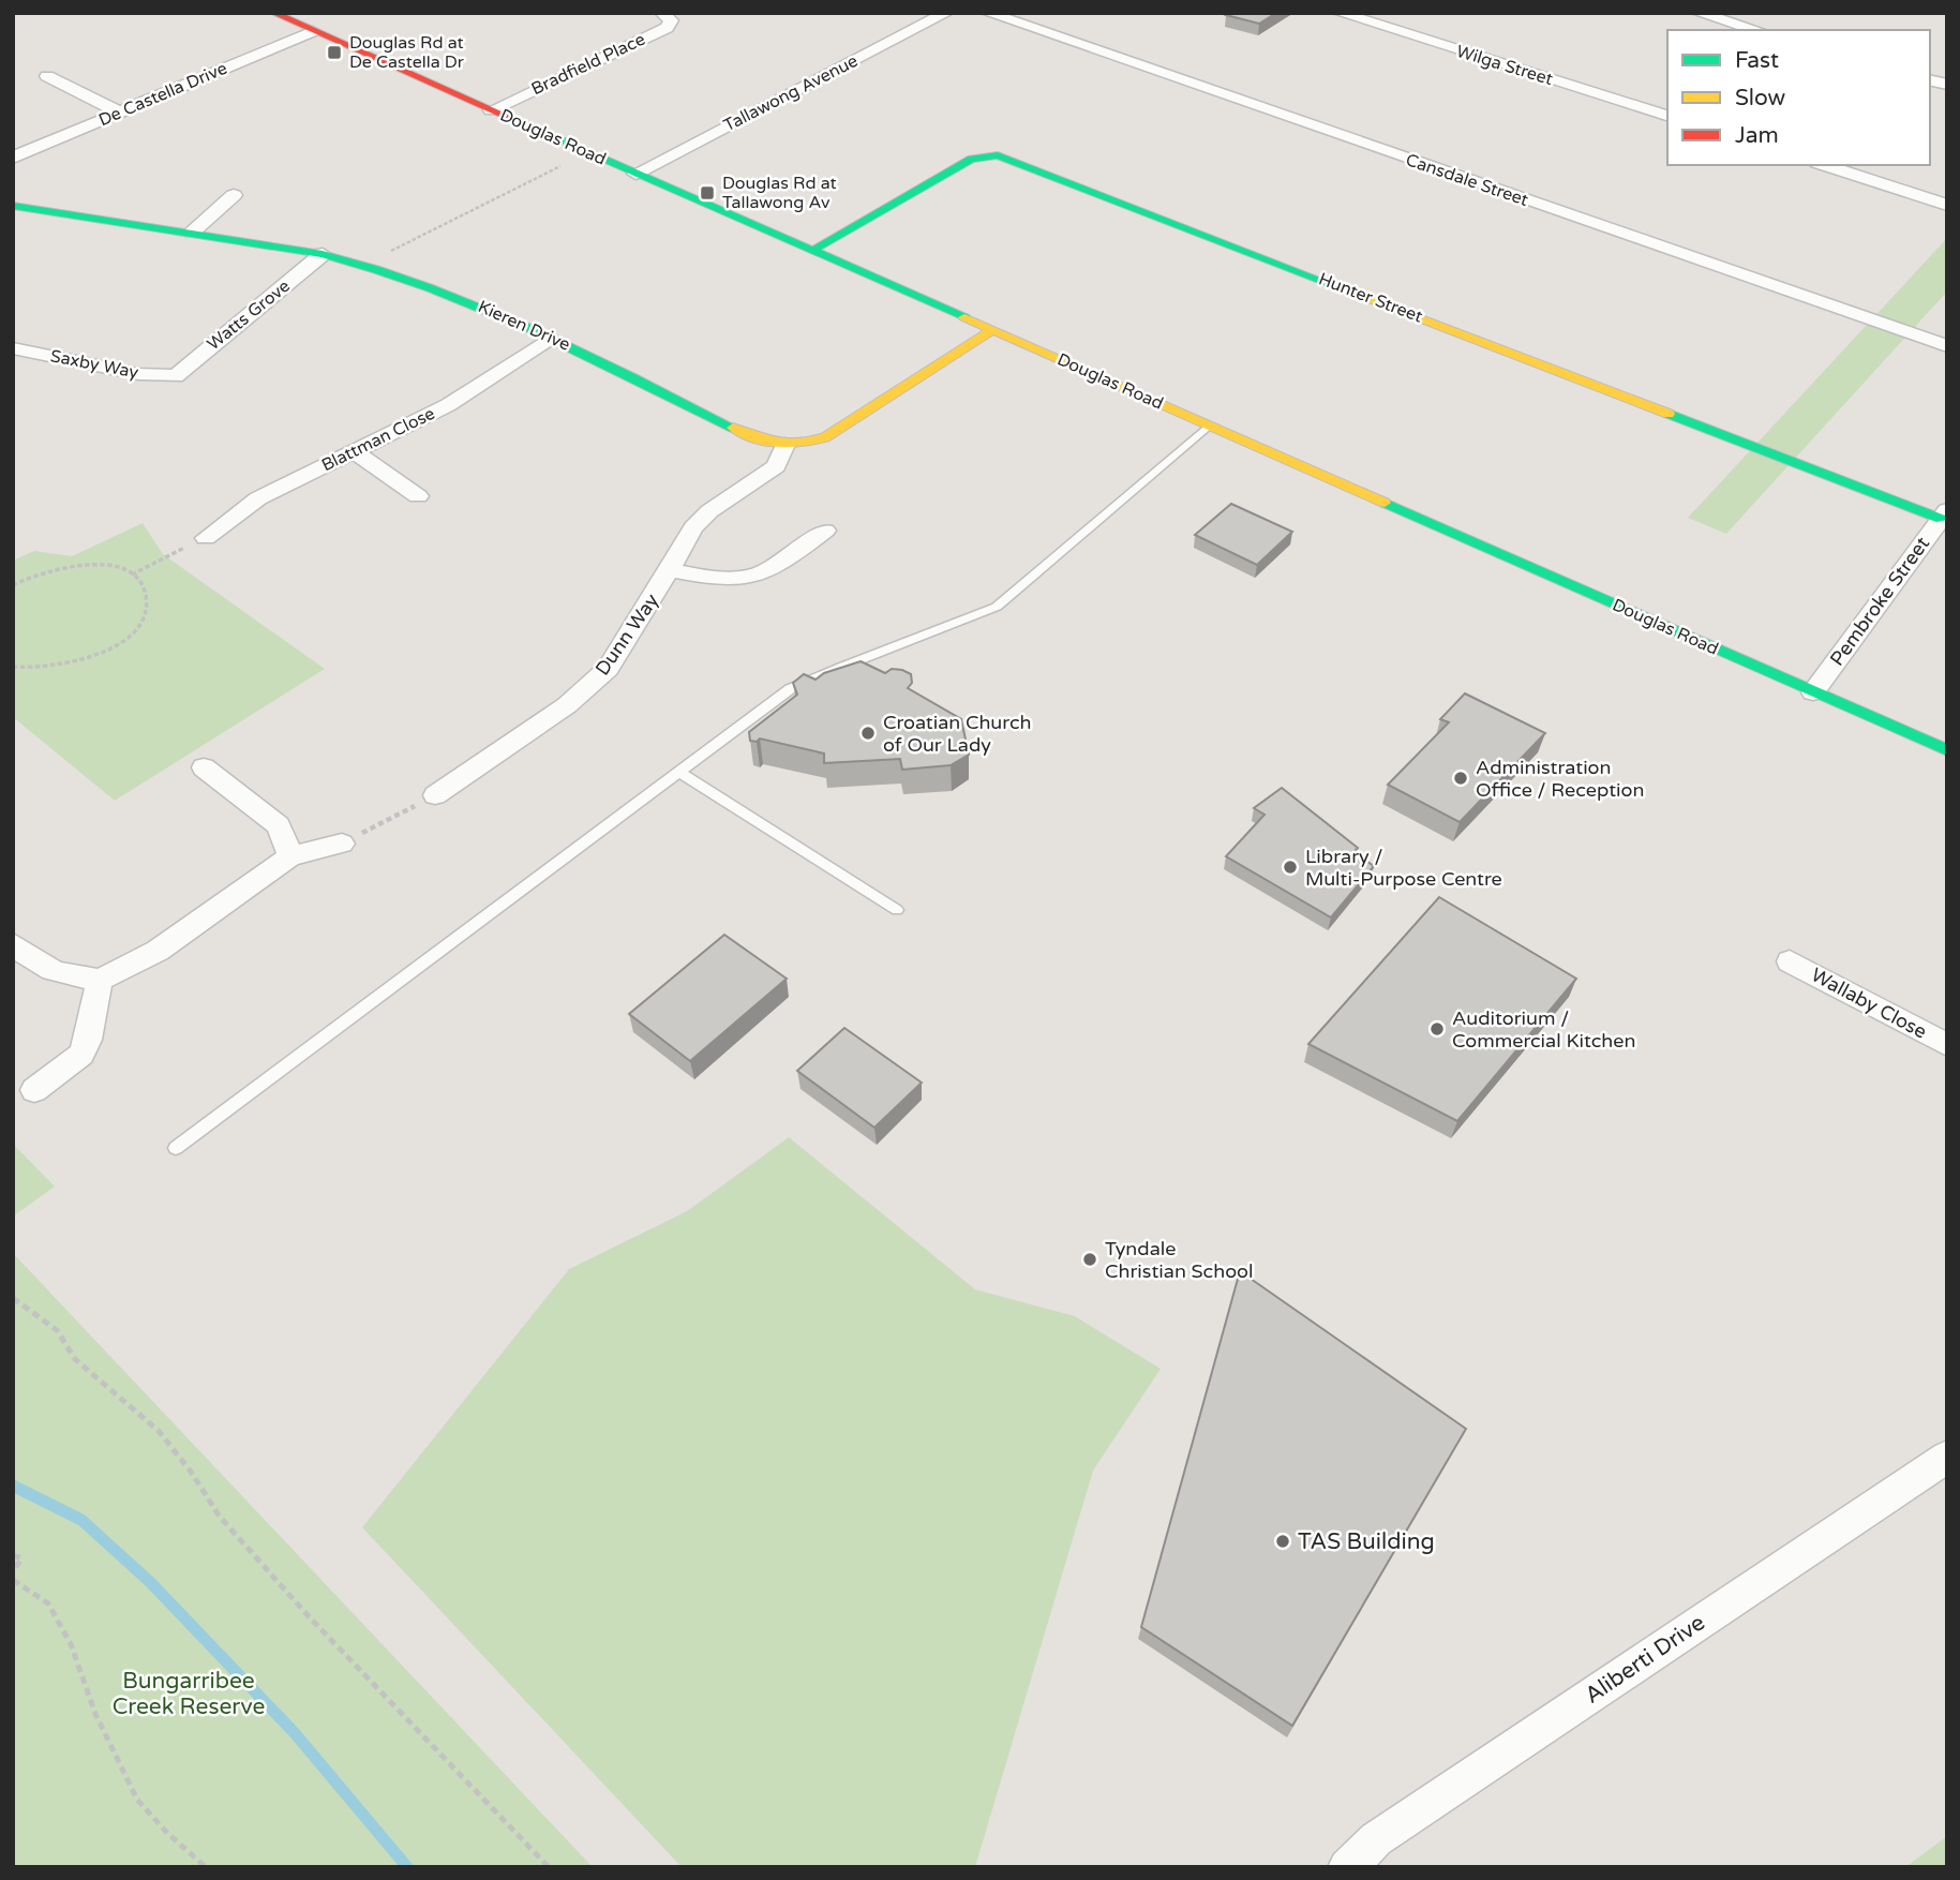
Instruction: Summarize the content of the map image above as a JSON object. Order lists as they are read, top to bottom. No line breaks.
{"streets":{"street":["Bradfield Place","Wilga Street","Tallawong Avenue","De Castella Drive","Douglas Road","Cansdale Street","Hunter Street","Watts Grove","Kieren Drive","Saxby Way","Blattman Close","Pembroke Street","Dunn Way","Wallaby Close","Aliberti Drive"]},"crossings":[["Bradfield Place","Douglas Road"],["Tallawong Avenue","Douglas Road"],["De Castella Drive","Douglas Road"],["Douglas Road","Hunter Street"],["Douglas Road","Kieren Drive"],["Douglas Road","Pembroke Street"],["Hunter Street","Pembroke Street"],["Watts Grove","Kieren Drive"],["Watts Grove","Saxby Way"],["Kieren Drive","Blattman Close"],["Kieren Drive","Dunn Way"]],"parks":["Bungarribee Creek Reserve"],"places":{"transit":["Douglas Rd at De Castella Dr","Douglas Rd at Tallawong Av"],"other":["Croatian Church of Our Lady","Administration Office / Reception","Library / Multi-Purpose Centre","Auditorium / Commercial Kitchen","Tyndale Christian School","TAS Building"]},"legend":["Fast","Slow","Jam"]}
